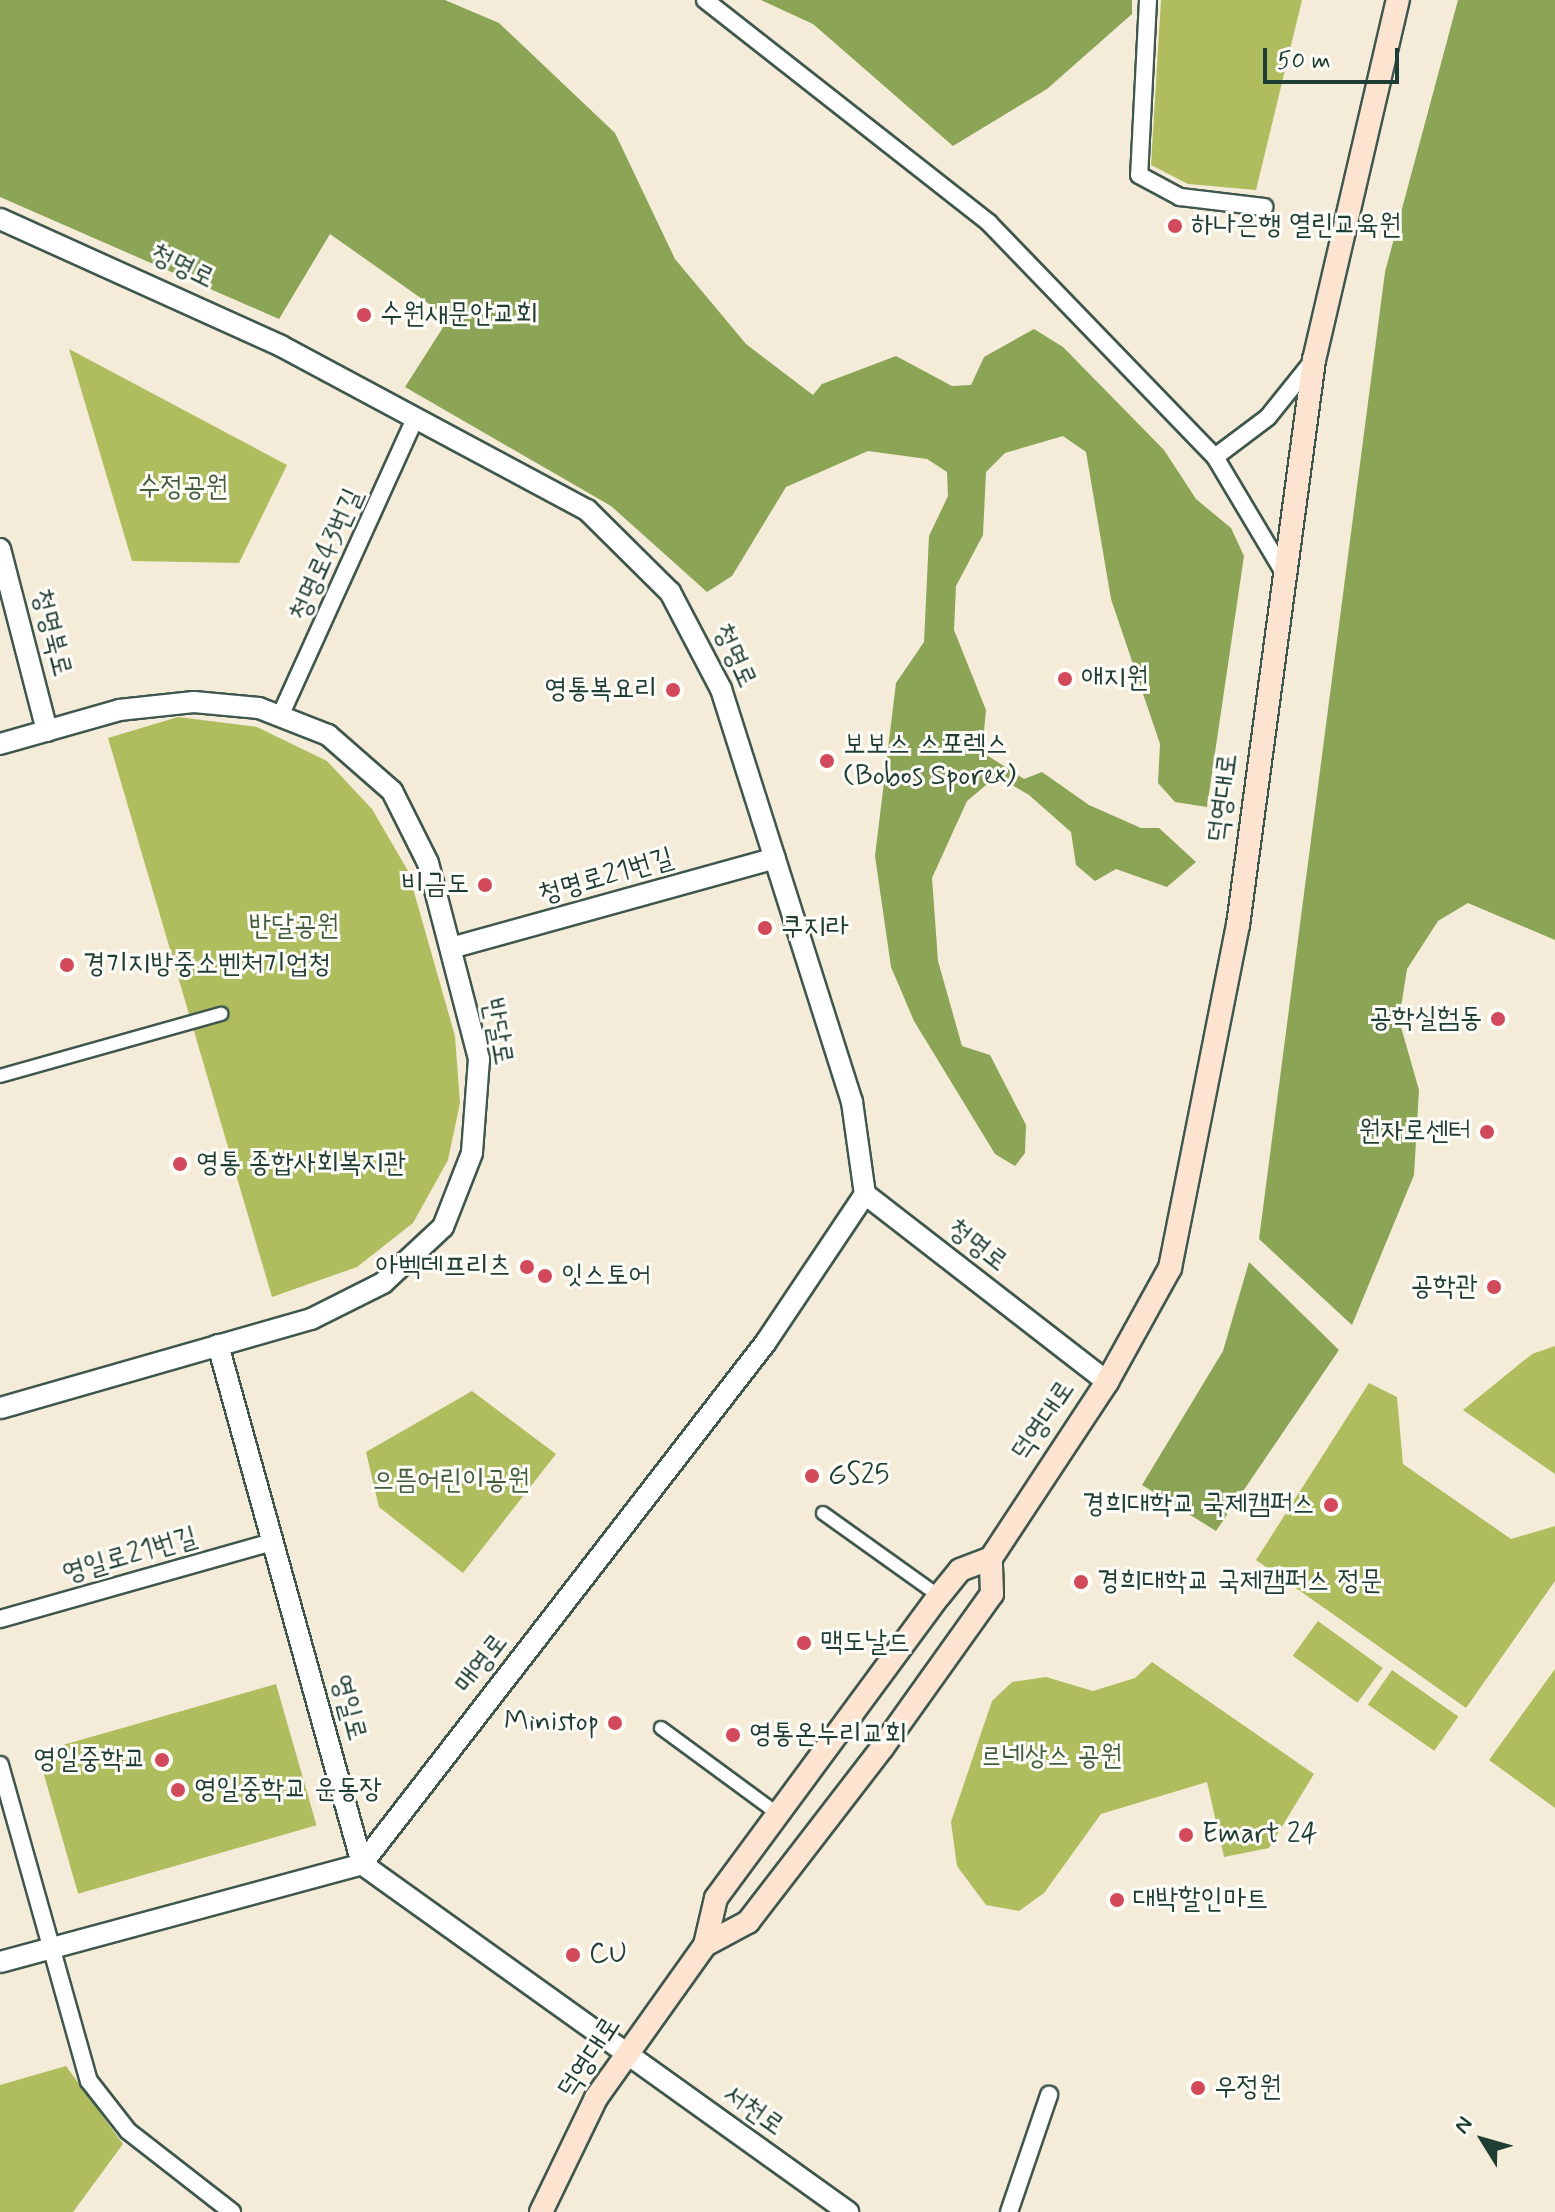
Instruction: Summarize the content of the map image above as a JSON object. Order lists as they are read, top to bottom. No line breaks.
{"streets":{"main road":["덕영대로"],"street":["청명로","청명로43번길","청명북로","청명로21번길","반달로","영일로21번길","매영로","영일로","서천로"]},"crossings":[["청명로","청명로43번길"],["청명로","덕영대로"],["청명로","청명로21번길"],["청명로","매영로"],["청명로43번길","반달로"],["청명북로","반달로"],["덕영대로","서천로"],["청명로21번길","반달로"],["반달로","영일로"],["영일로21번길","영일로"],["매영로","영일로"]],"parks":["수정공원","반달공원","으뜸어린이공원","르네상스 공원"],"places":["하나은행 열린교육원","수원새문안교회","애지원","영통복요리","보보스 스포렉스 (Bobos Sporex)","비금도","쿠지라","경기지방중소벤처기업청","공학실험동","원자로센터","영통 종합사회복지관","아벡데프리츠","잇스토어","공학관","GS25","경희대학교 국제캠퍼스","경희대학교 국제캠퍼스 정문","맥도날드","Ministop","영통온누리교회","영일중학교","영일중학교 운동장","Emart 24","대박할인마트","CU","우정원"],"scale_bar":"50 m","north":"top left"}
